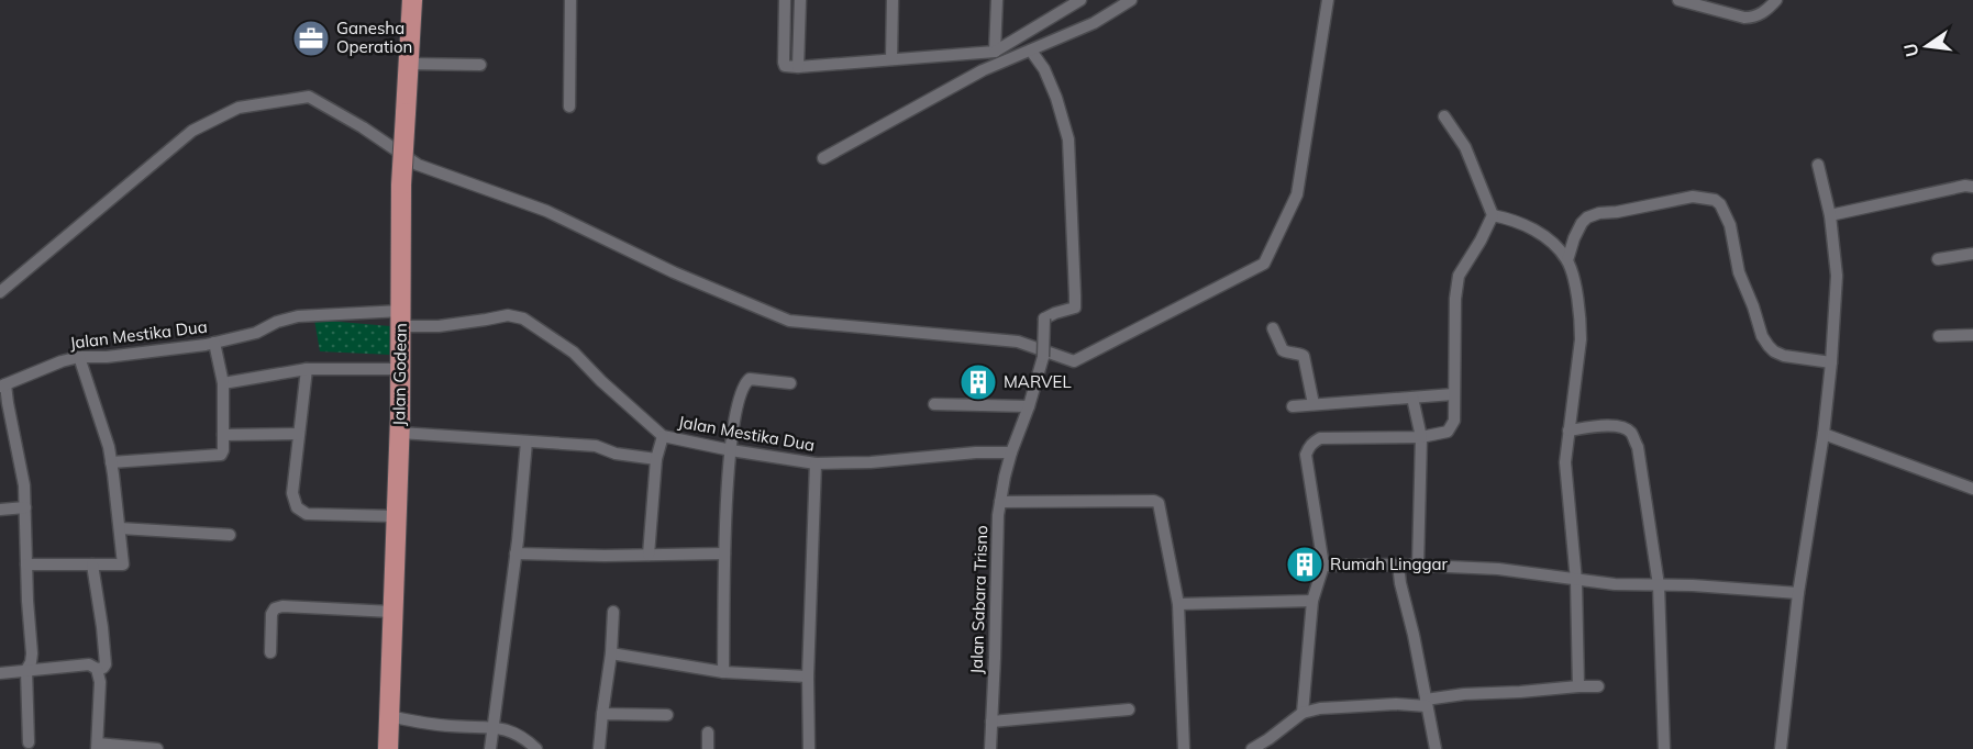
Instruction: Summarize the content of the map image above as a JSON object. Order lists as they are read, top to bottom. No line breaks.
{"streets":{"main road":["Jalan Godean"],"street":["Jalan Mestika Dua","Jalan Sabara Trisno"]},"crossings":[["Jalan Mestika Dua","Jalan Godean"],["Jalan Mestika Dua","Jalan Sabara Trisno"]],"places":{"office":["Ganesha Operation"],"building":["MARVEL","Rumah Linggar"]},"north":"left"}
